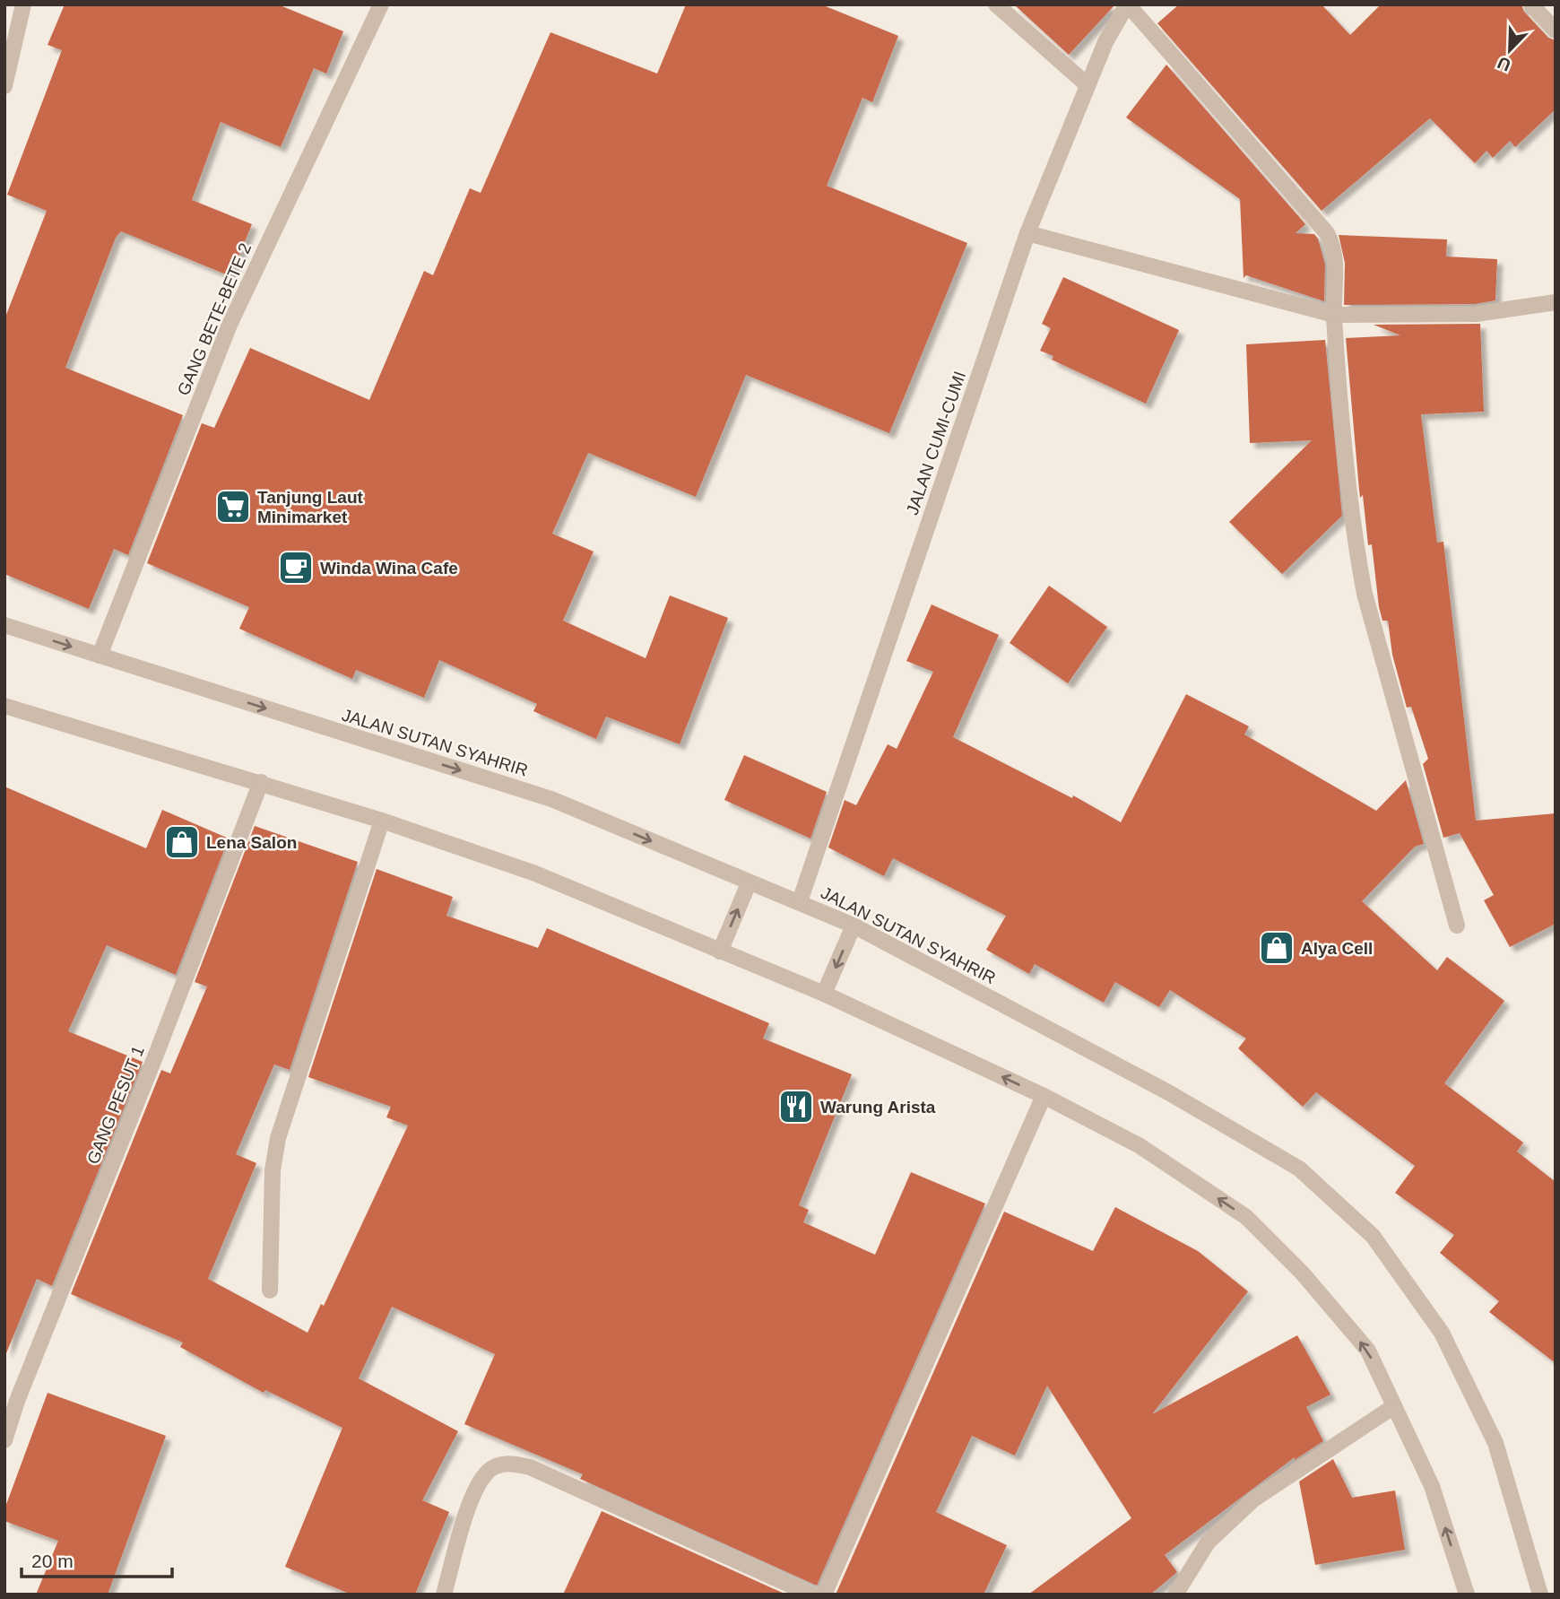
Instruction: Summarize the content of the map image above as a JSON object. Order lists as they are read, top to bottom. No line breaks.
{"streets":{"street":["GANG BETE-BETE 2","JALAN CUMI-CUMI","JALAN SUTAN SYAHRIR","GANG PESUT 1"]},"crossings":[["GANG BETE-BETE 2","JALAN SUTAN SYAHRIR"],["JALAN CUMI-CUMI","JALAN SUTAN SYAHRIR"]],"places":{"supermarket":["Tanjung Laut Minimarket"],"cafe":["Winda Wina Cafe"],"shop":["Lena Salon","Alya Cell"],"restaurant":["Warung Arista"]},"scale_bar":"20 m","north":"bottom left"}
